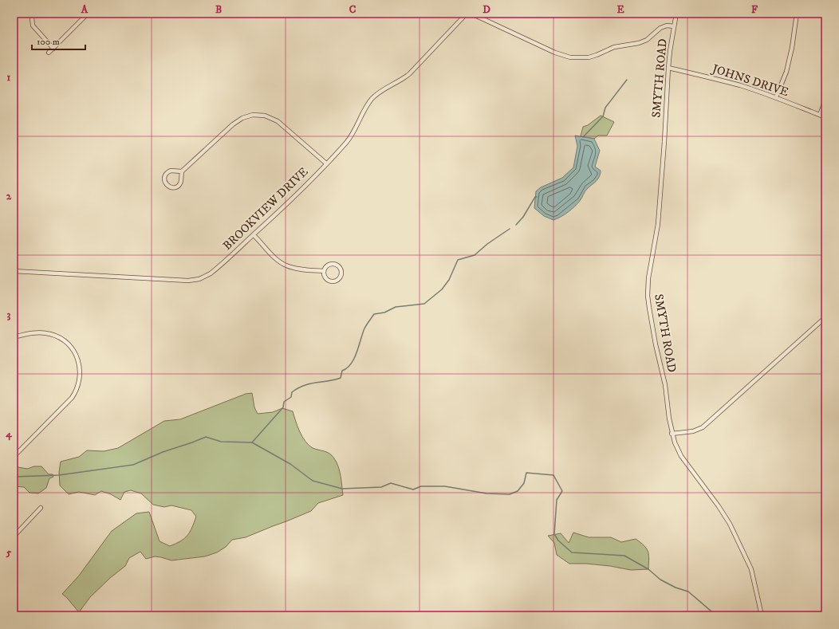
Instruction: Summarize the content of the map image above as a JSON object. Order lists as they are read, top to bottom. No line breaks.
{"streets":{"street":["SMYTH ROAD","JOHNS DRIVE","BROOKVIEW DRIVE"]},"crossings":[["SMYTH ROAD","JOHNS DRIVE"]],"scale_bar":"100 m","grid":{"columns":["A","B","C","D","E","F"],"rows":["1","2","3","4","5"]}}
